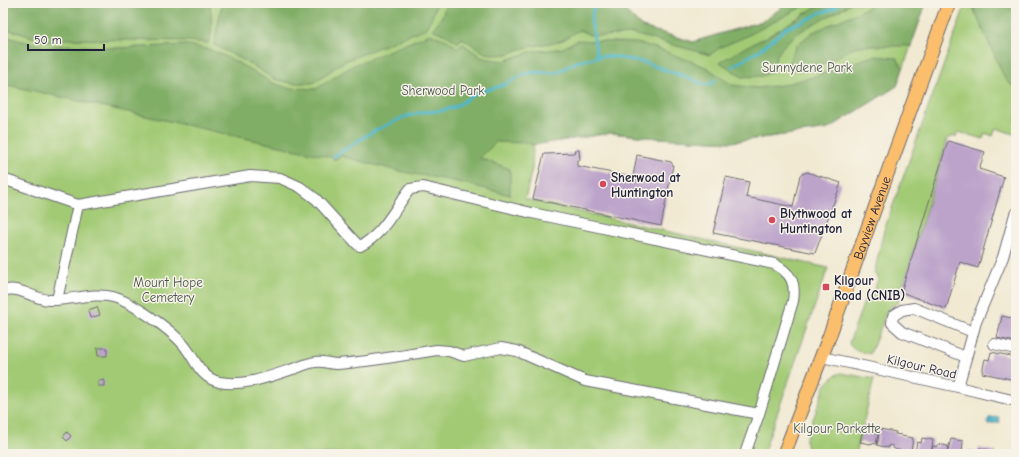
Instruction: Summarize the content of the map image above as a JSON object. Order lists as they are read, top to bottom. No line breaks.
{"streets":{"main road":["Bayview Avenue"],"street":["Kilgour Road"]},"crossings":[["Bayview Avenue","Kilgour Road"]],"parks":["Sunnydene Park","Sherwood Park","Mount Hope Cemetery","Kilgour Parkette"],"places":{"other":["Sherwood at Huntington","Blythwood at Huntington"],"transit":["Kilgour Road (CNIB)"]},"scale_bar":"50 m"}
